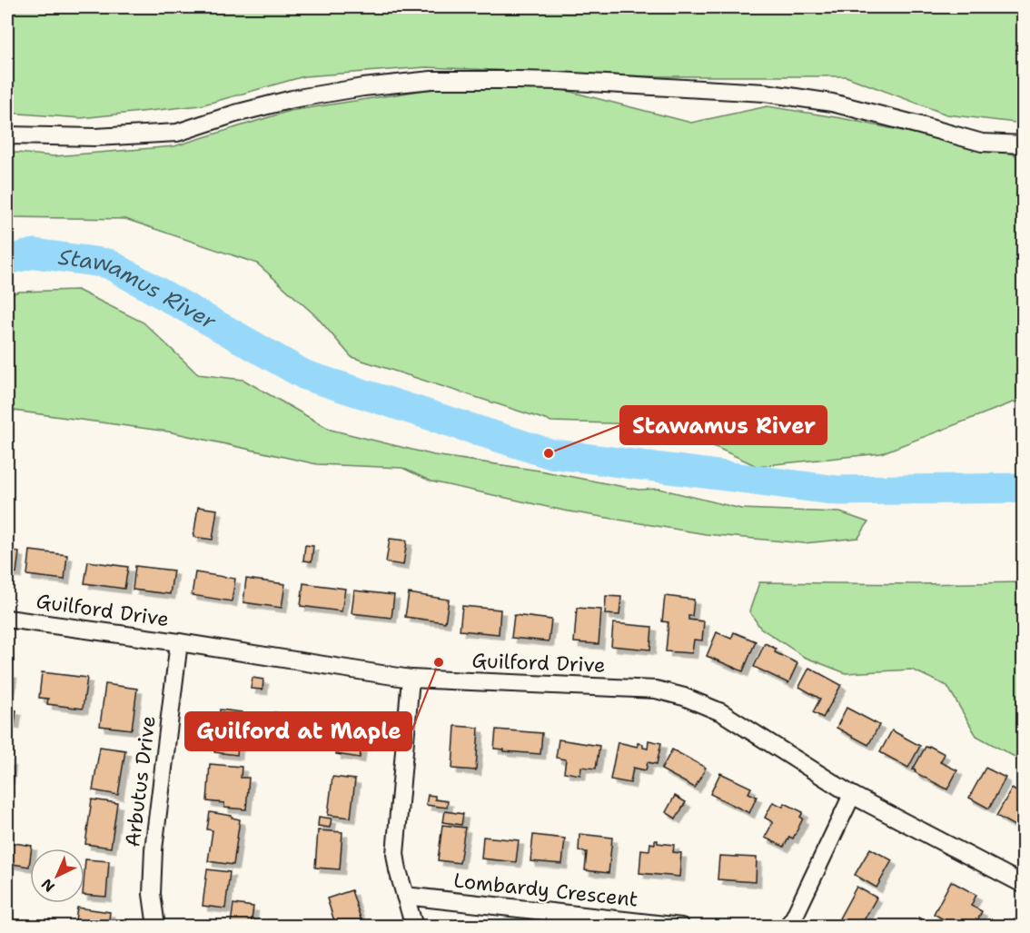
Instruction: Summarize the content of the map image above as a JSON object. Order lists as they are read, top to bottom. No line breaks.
{"streets":{"street":["Guilford Drive","Arbutus Drive","Lombardy Crescent"]},"crossings":[["Guilford Drive","Arbutus Drive"]],"water":["Stawamus River"],"places":["Stawamus River","Guilford at Maple"],"north":"bottom left"}
